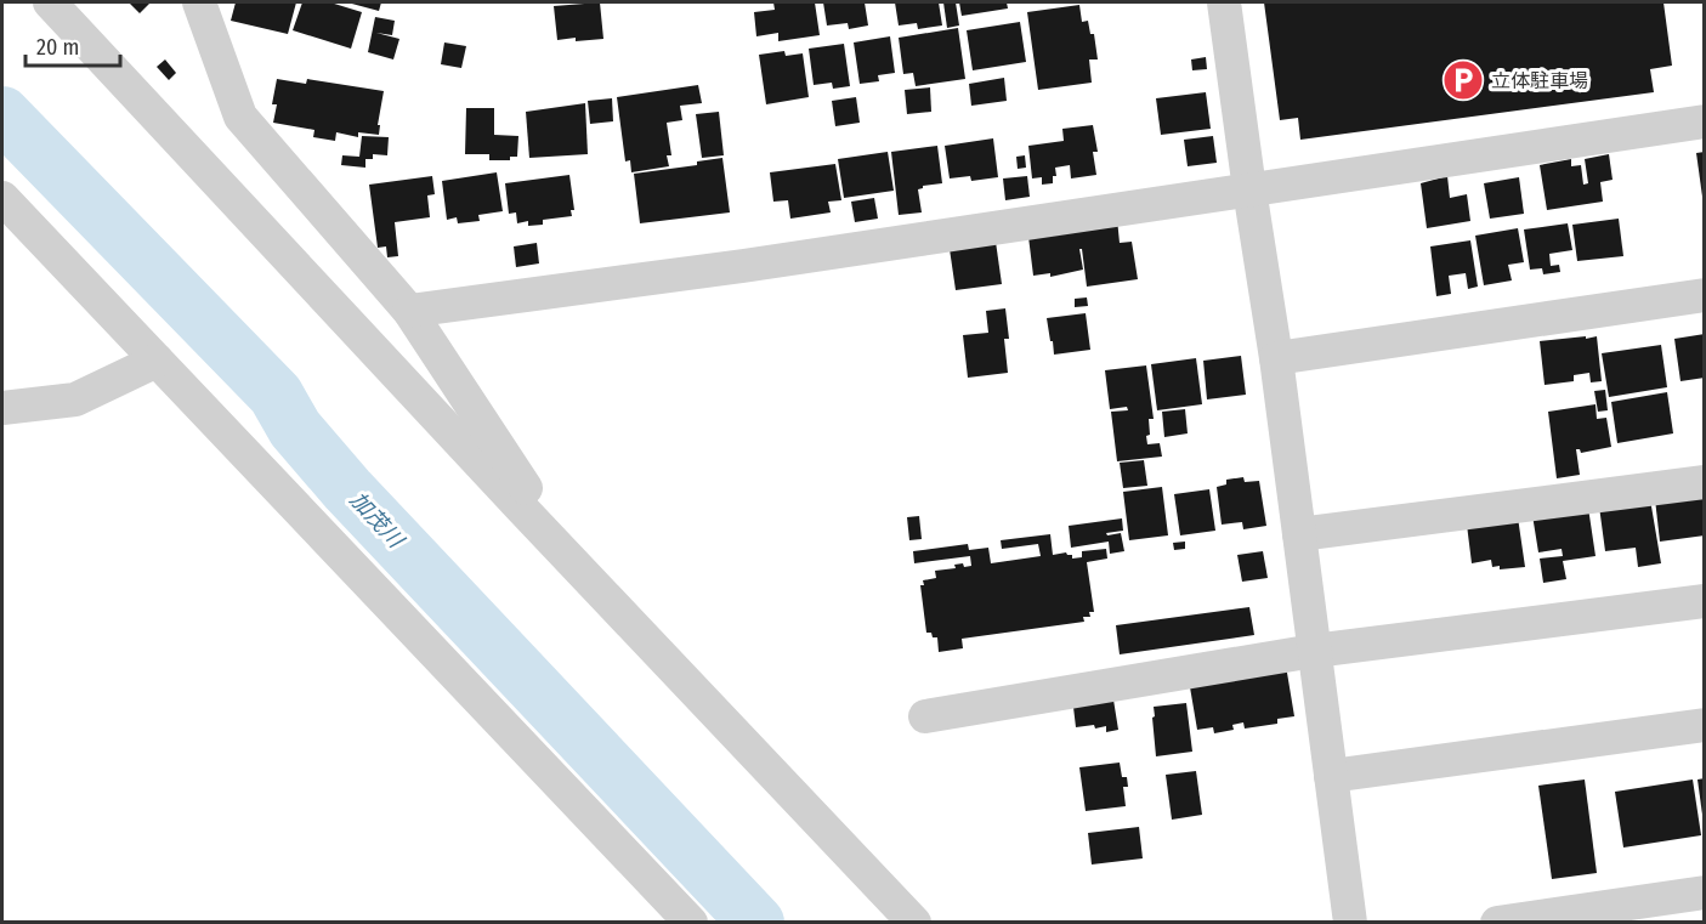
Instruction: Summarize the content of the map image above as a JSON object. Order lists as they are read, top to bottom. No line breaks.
{"water":["加茂川"],"places":{"parking":["立体駐車場"]},"scale_bar":"20 m"}
